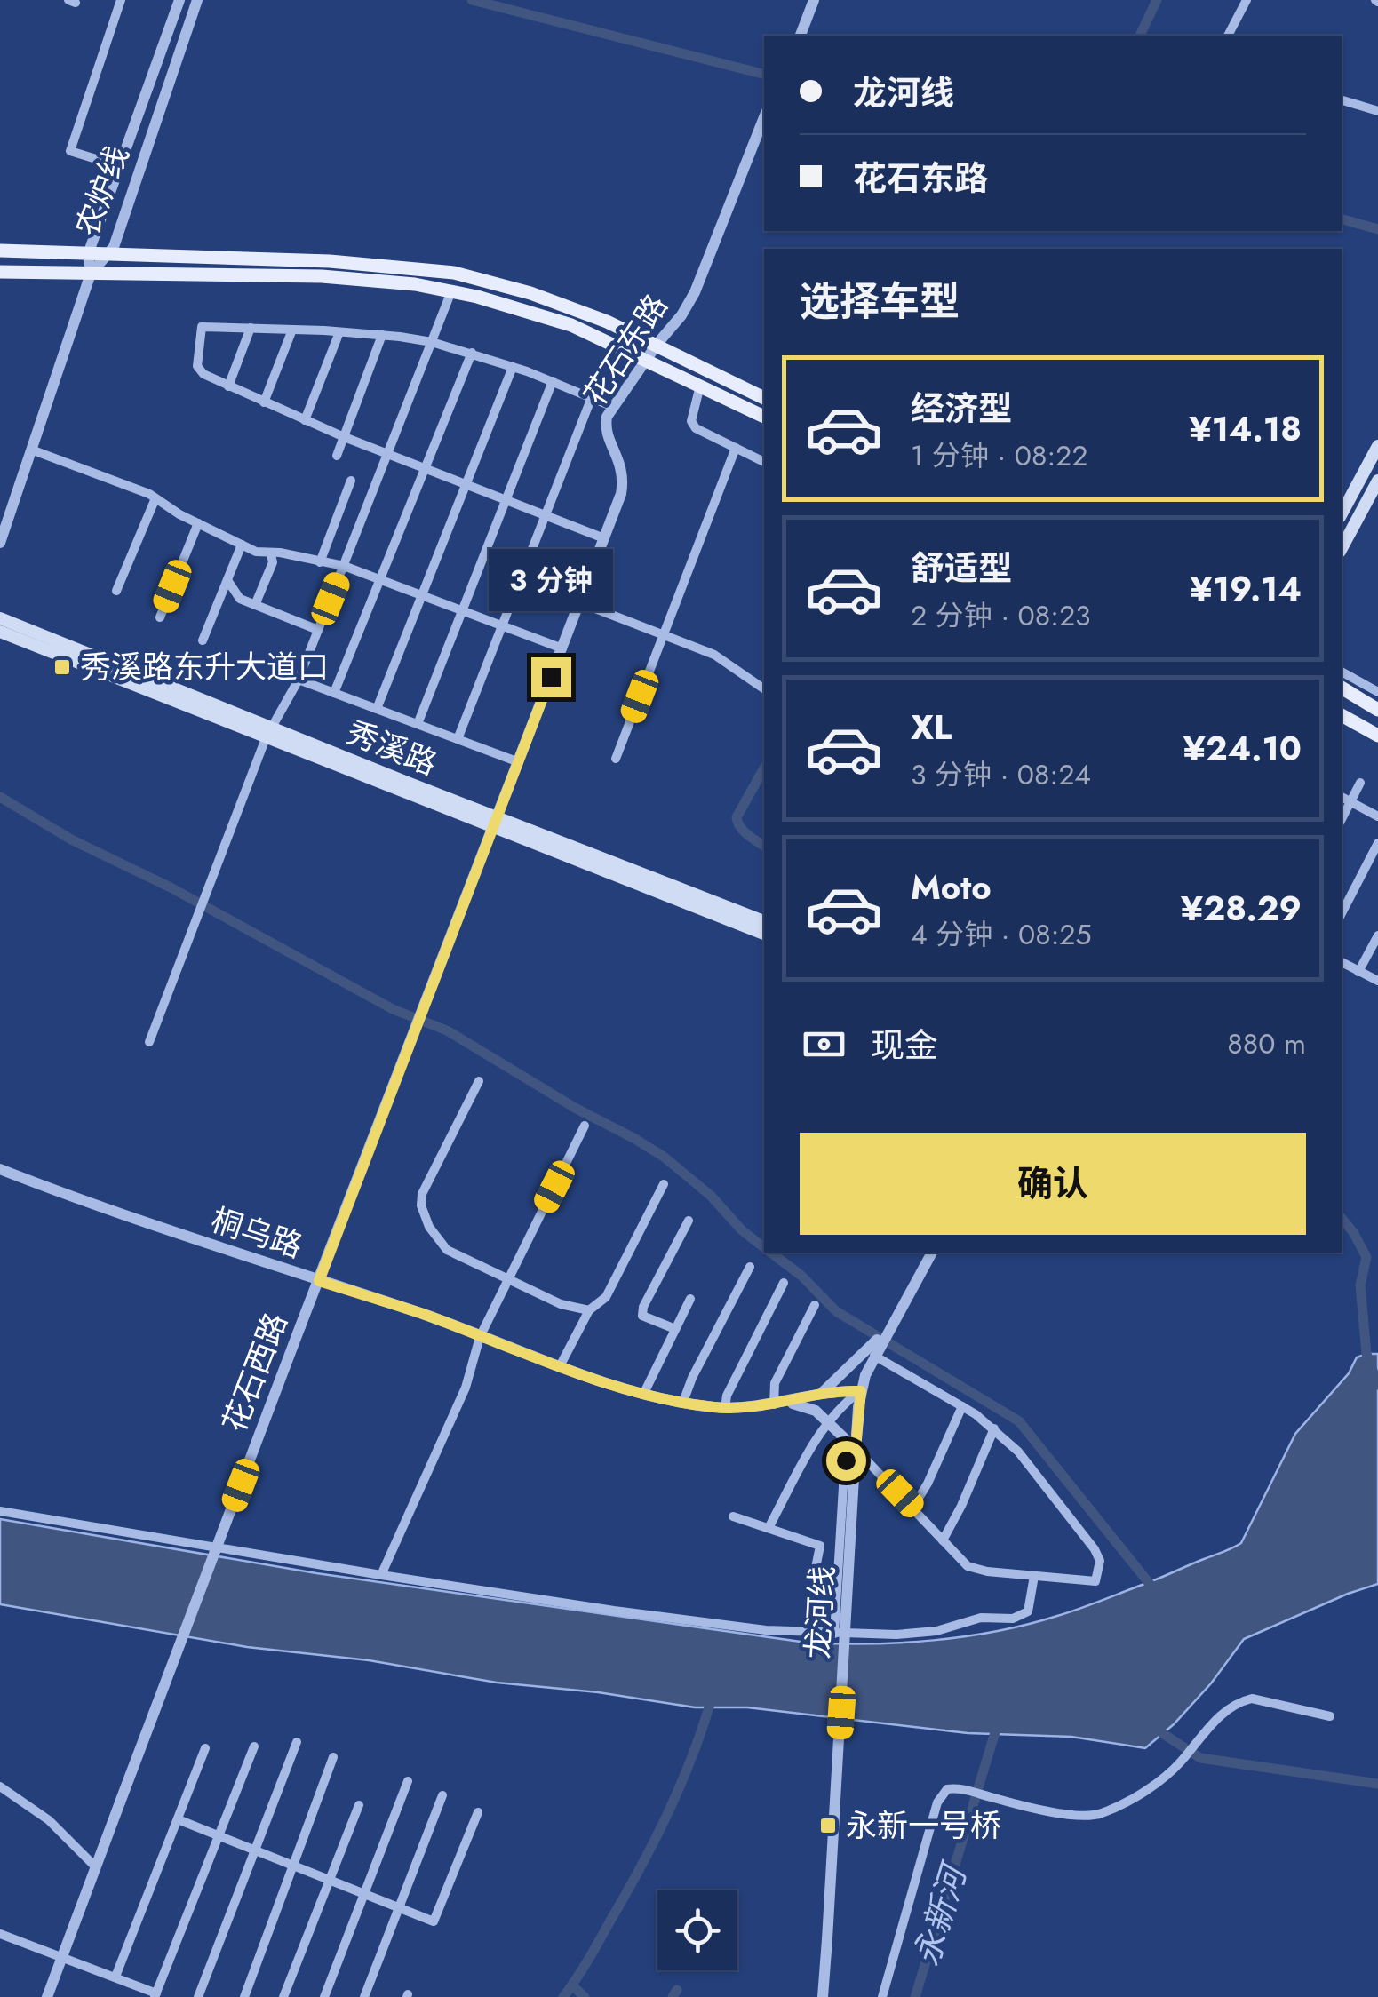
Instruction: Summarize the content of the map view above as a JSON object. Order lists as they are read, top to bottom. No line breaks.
{"streets":{"main road":["秀溪路"],"street":["农炉线","花石东路","桐乌路","花石西路","龙河线"]},"crossings":[["花石东路","秀溪路"],["花石东路","花石西路"],["秀溪路","花石西路"],["桐乌路","花石西路"],["桐乌路","龙河线"]],"water":["永新河"],"places":{"transit":["秀溪路东升大道口","永新一号桥"]},"page":{"banner":["龙河线","花石东路"],"heading":"选择车型","list":[{"name":"经济型","note":"1 分钟 · 08:22","value":"¥14.18"},{"name":"舒适型","note":"2 分钟 · 08:23","value":"¥19.14"},{"name":"XL","note":"3 分钟 · 08:24","value":"¥24.10"},{"name":"Moto","note":"4 分钟 · 08:25","value":"¥28.29"}],"bubble":"3 分钟","pay":["现金","880 m"],"buttons":"确认"}}
